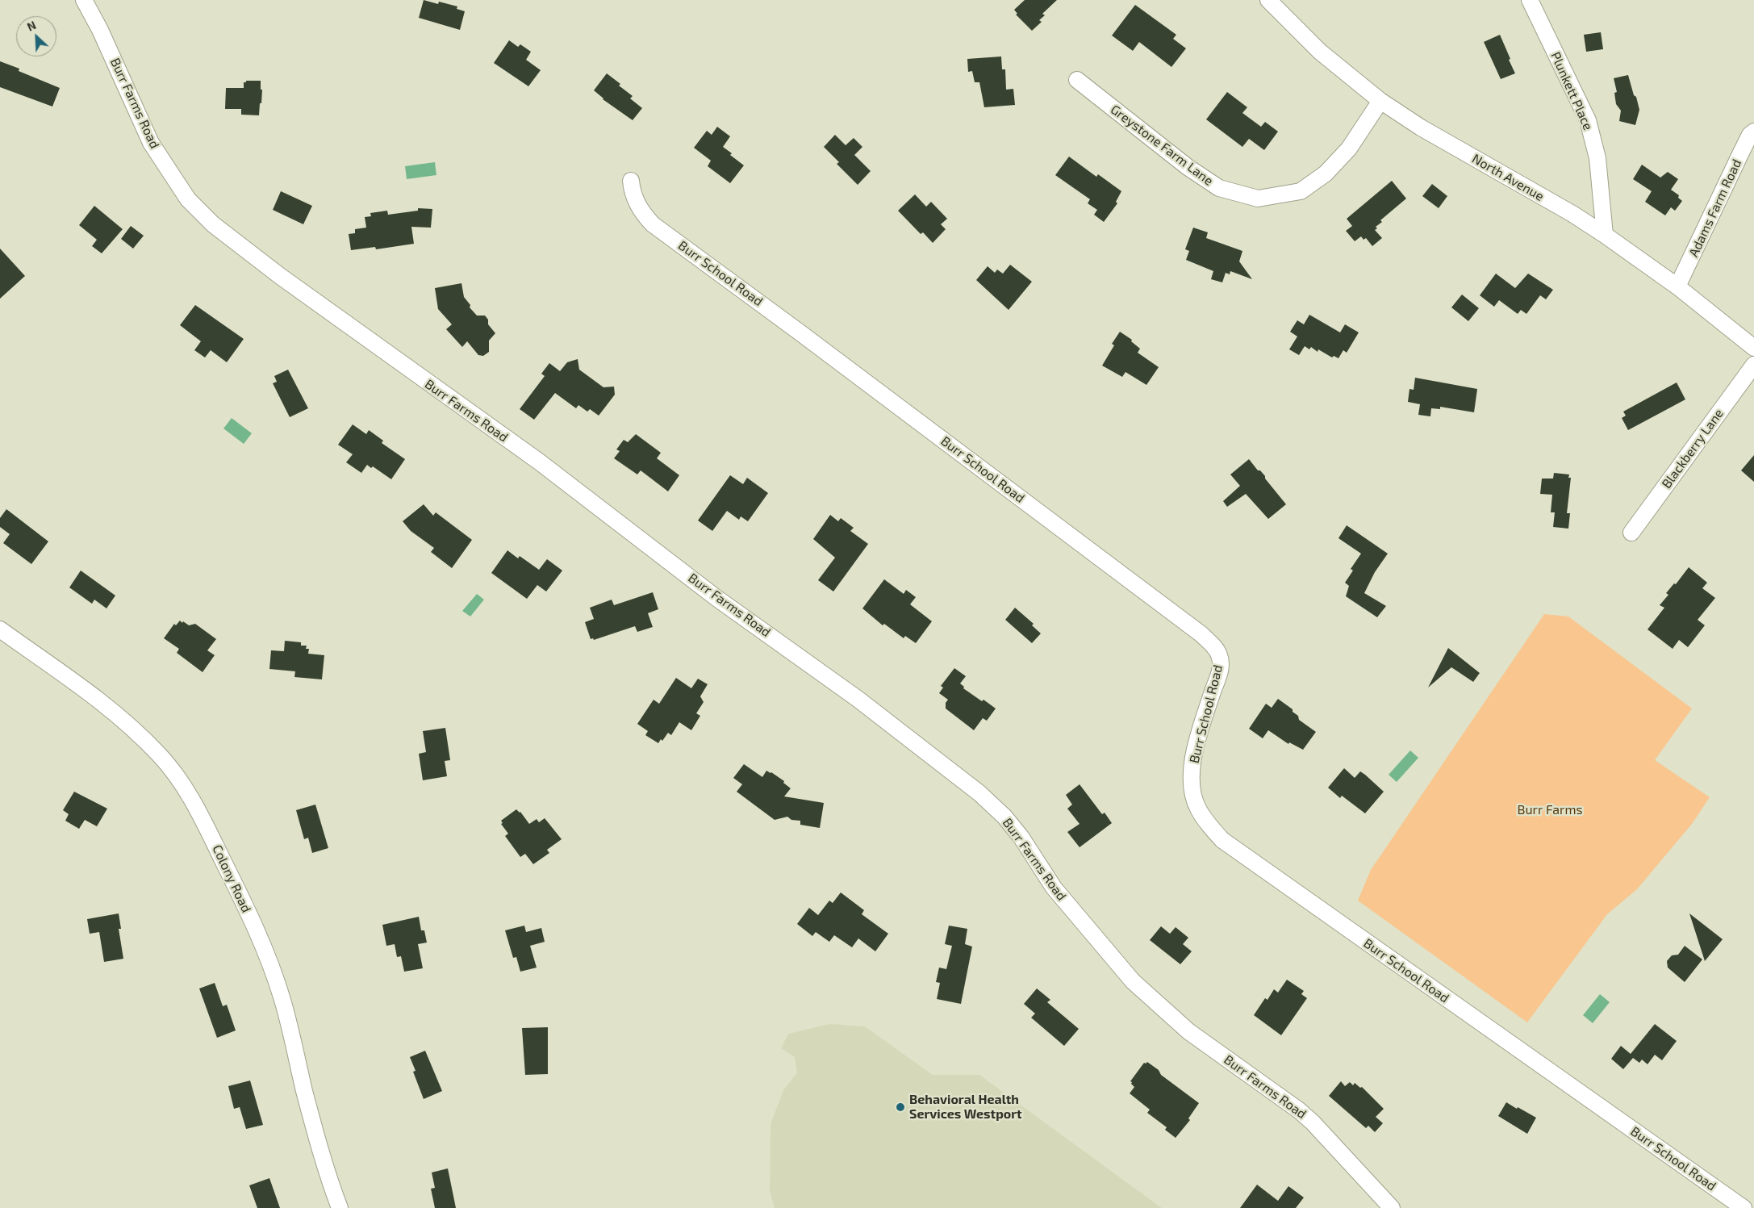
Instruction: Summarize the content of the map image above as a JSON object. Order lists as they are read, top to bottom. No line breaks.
{"streets":{"street":["Plunkett Place","Burr Farms Road","Greystone Farm Lane","North Avenue","Adams Farm Road","Burr School Road","Blackberry Lane","Colony Road"]},"crossings":[["Plunkett Place","North Avenue"],["Greystone Farm Lane","North Avenue"],["North Avenue","Adams Farm Road"]],"parks":["Burr Farms"],"places":["Behavioral Health Services Westport"],"north":"top left"}
